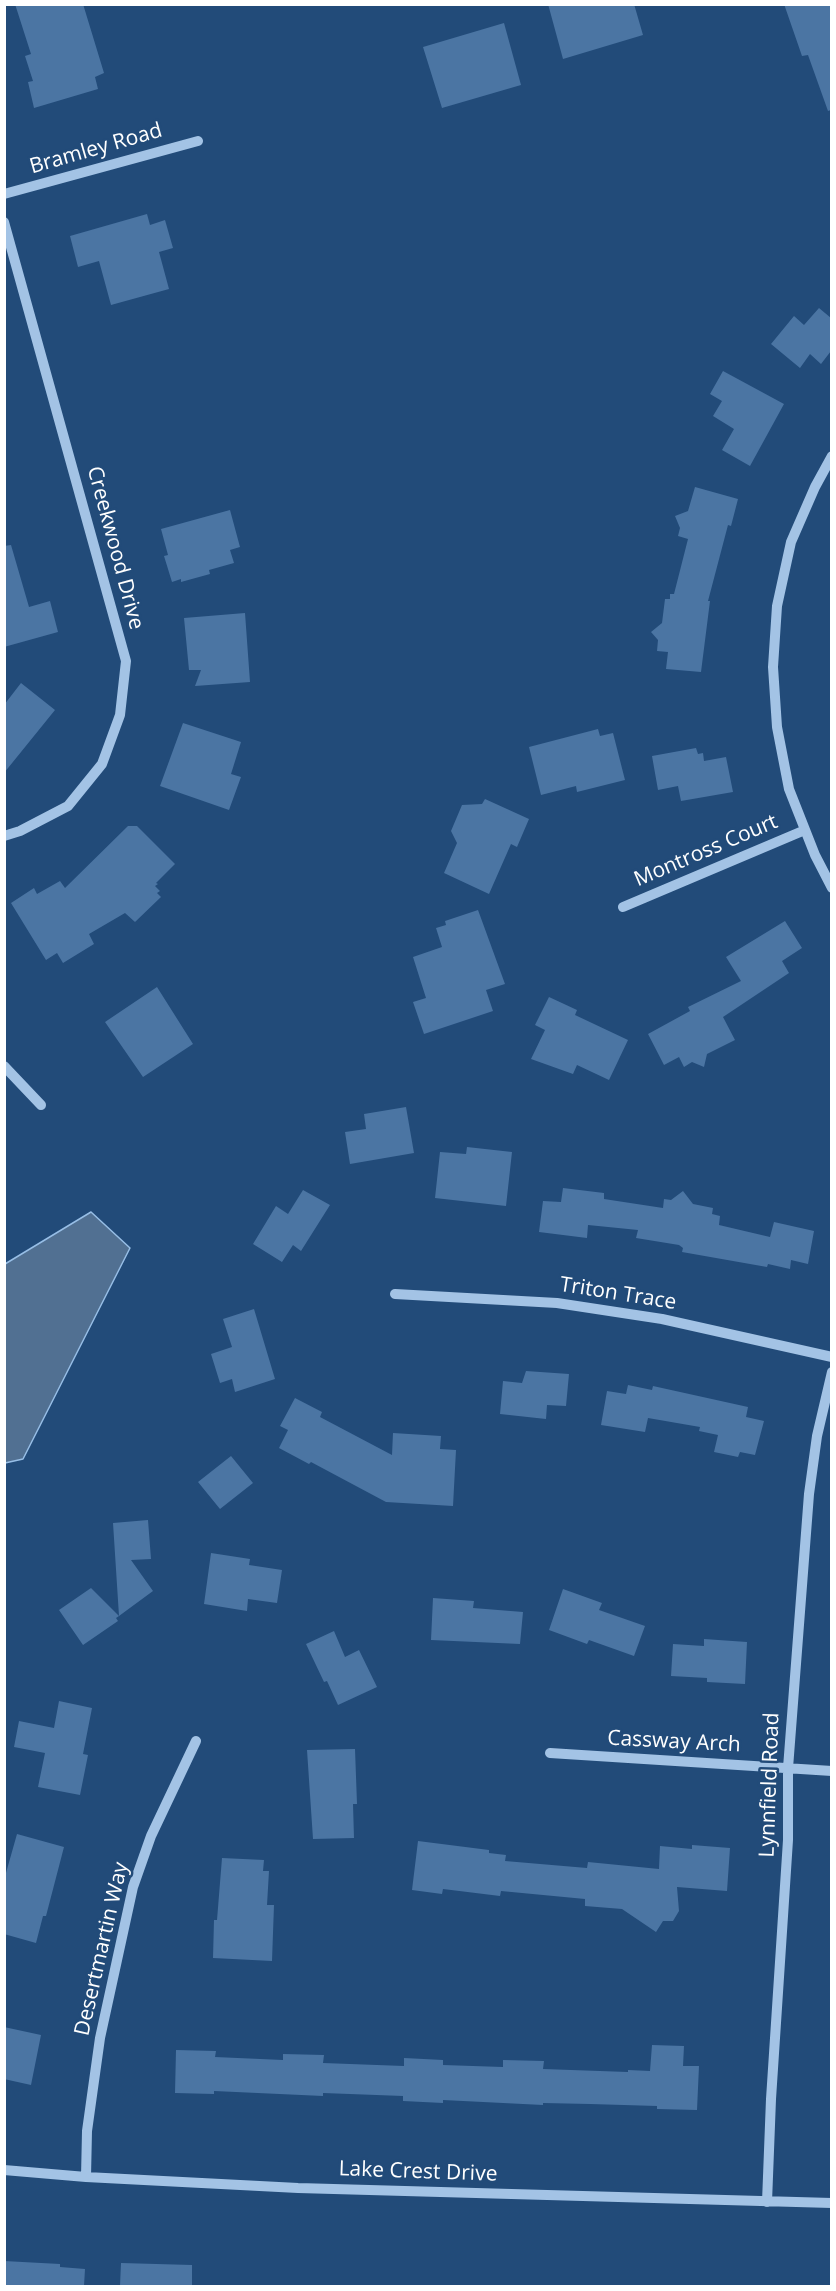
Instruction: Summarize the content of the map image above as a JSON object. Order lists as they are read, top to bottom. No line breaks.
{"streets":{"street":["Bramley Road","Creekwood Drive","Montross Court","Triton Trace","Cassway Arch","Lynnfield Road","Desertmartin Way","Lake Crest Drive"]},"crossings":[["Cassway Arch","Lynnfield Road"],["Lynnfield Road","Lake Crest Drive"],["Desertmartin Way","Lake Crest Drive"]]}
